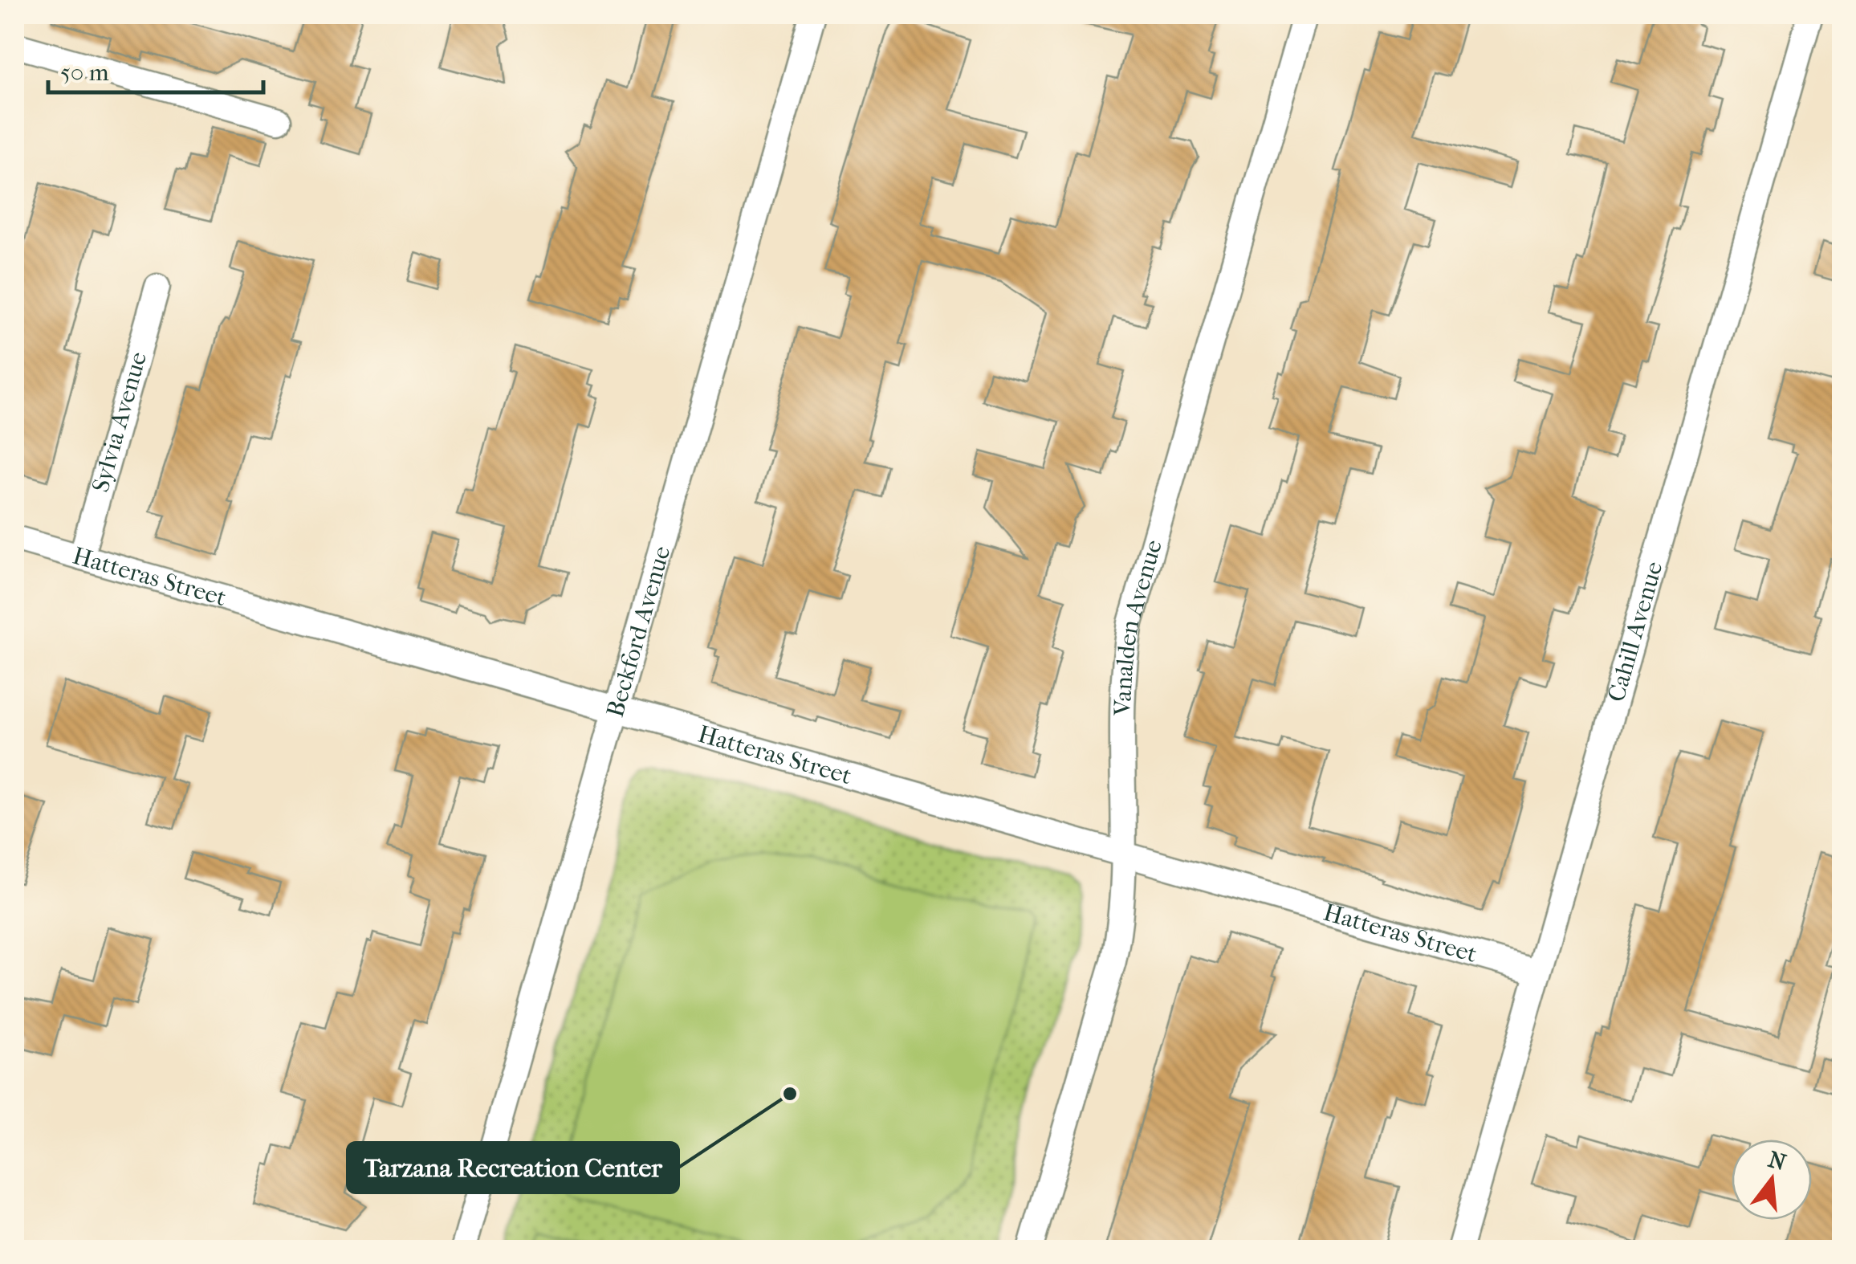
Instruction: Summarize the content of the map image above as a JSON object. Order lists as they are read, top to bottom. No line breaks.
{"streets":{"street":["Sylvia Avenue","Hatteras Street","Vanalden Avenue","Cahill Avenue","Beckford Avenue"]},"crossings":[["Sylvia Avenue","Hatteras Street"],["Hatteras Street","Vanalden Avenue"],["Hatteras Street","Cahill Avenue"],["Hatteras Street","Beckford Avenue"]],"places":["Tarzana Recreation Center"],"scale_bar":"50 m","north":"top"}
